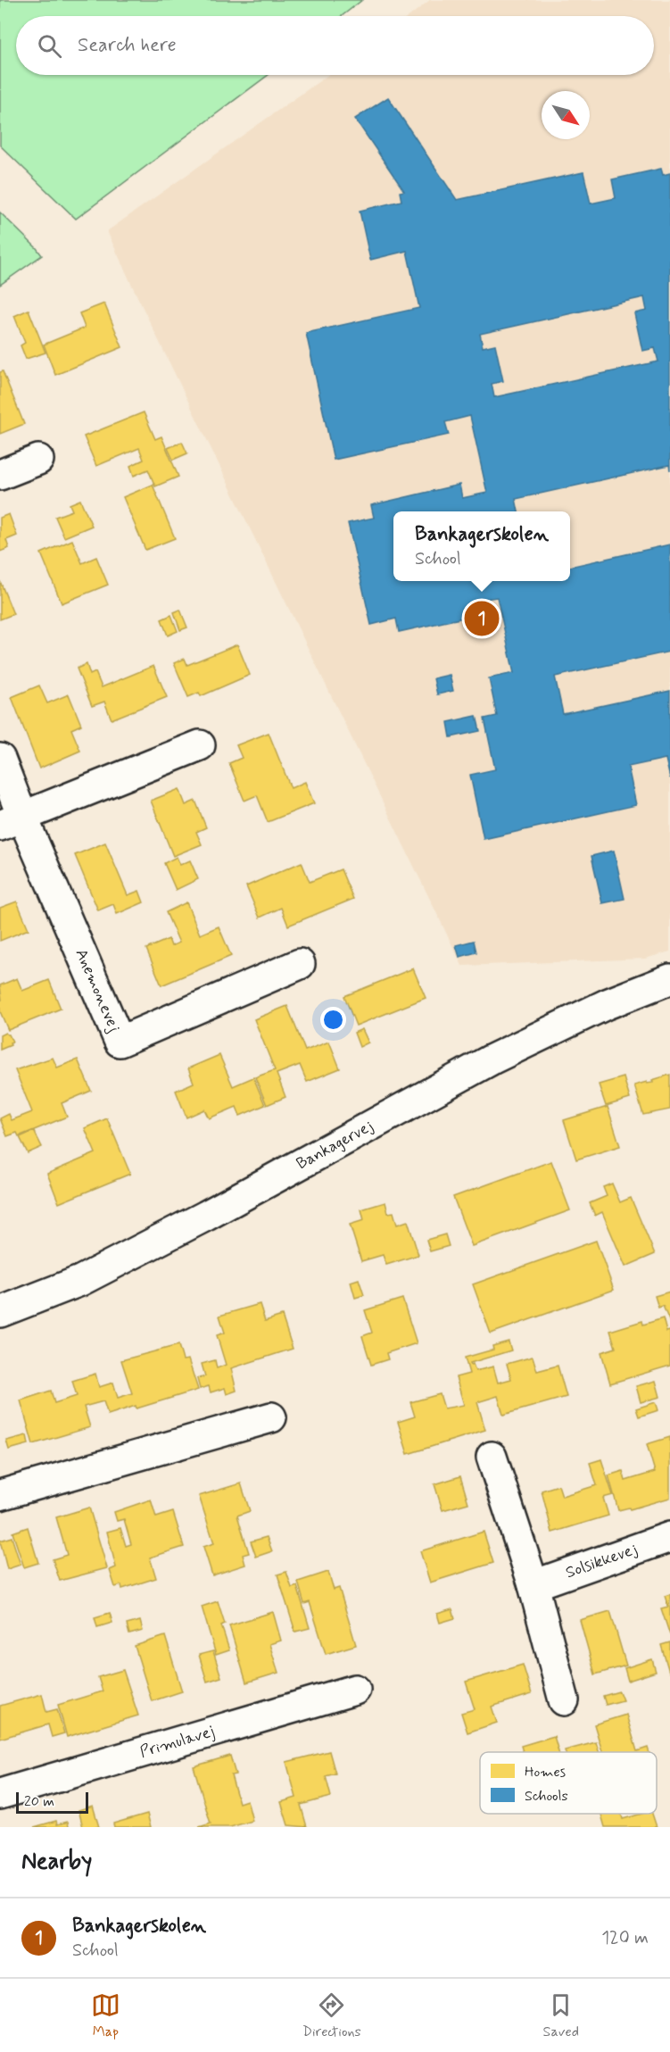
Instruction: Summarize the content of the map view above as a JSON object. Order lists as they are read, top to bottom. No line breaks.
{"streets":{"street":["Anemonevej","Bankagervej","Solsikkevej","Primulavej"]},"legend":["Homes","Schools"],"scale_bar":"20 m","north":"bottom right","page":{"search":"Search here","popup":["Bankagerskolen","School"],"pins":"1","scale":"20 m","heading":"Nearby","list":[{"mark":"1","name":"Bankagerskolen","note":"School","value":"120 m"}],"nav":["Map","Directions","Saved"]}}
